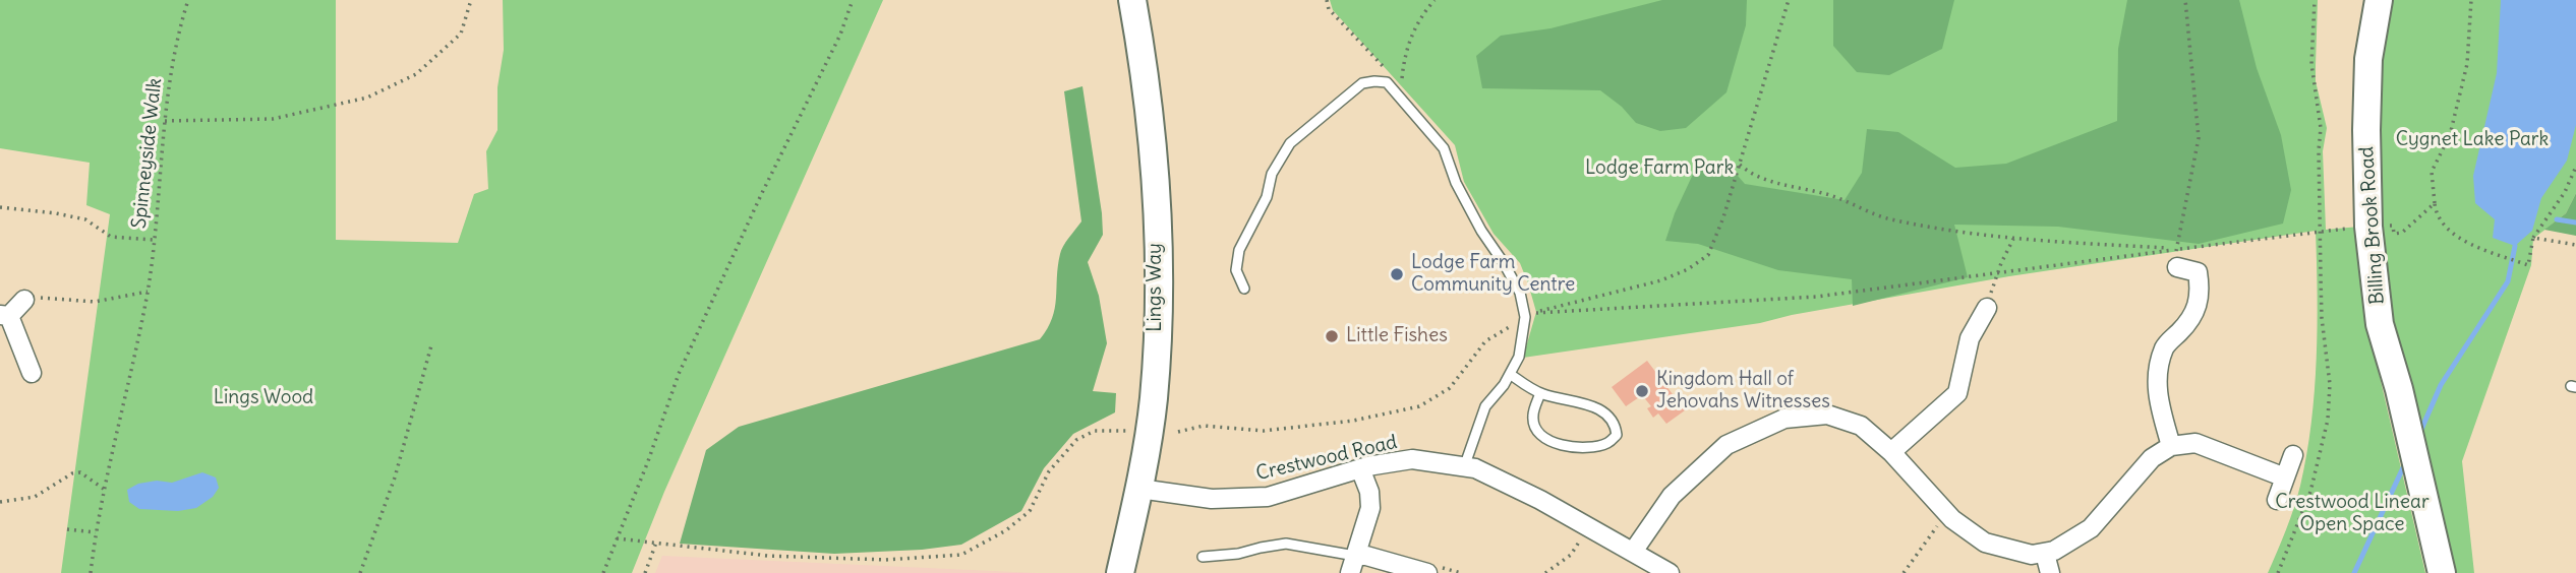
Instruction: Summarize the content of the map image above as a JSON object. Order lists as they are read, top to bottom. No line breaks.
{"streets":{"street":["Billing Brook Road","Lings Way","Crestwood Road"],"path":["Spinneyside Walk"]},"crossings":[["Lings Way","Crestwood Road"]],"parks":["Cygnet Lake Park","Lodge Farm Park","Lings Wood","Crestwood Linear Open Space"],"places":["Lodge Farm Community Centre","Little Fishes","Kingdom Hall of Jehovahs Witnesses"]}
